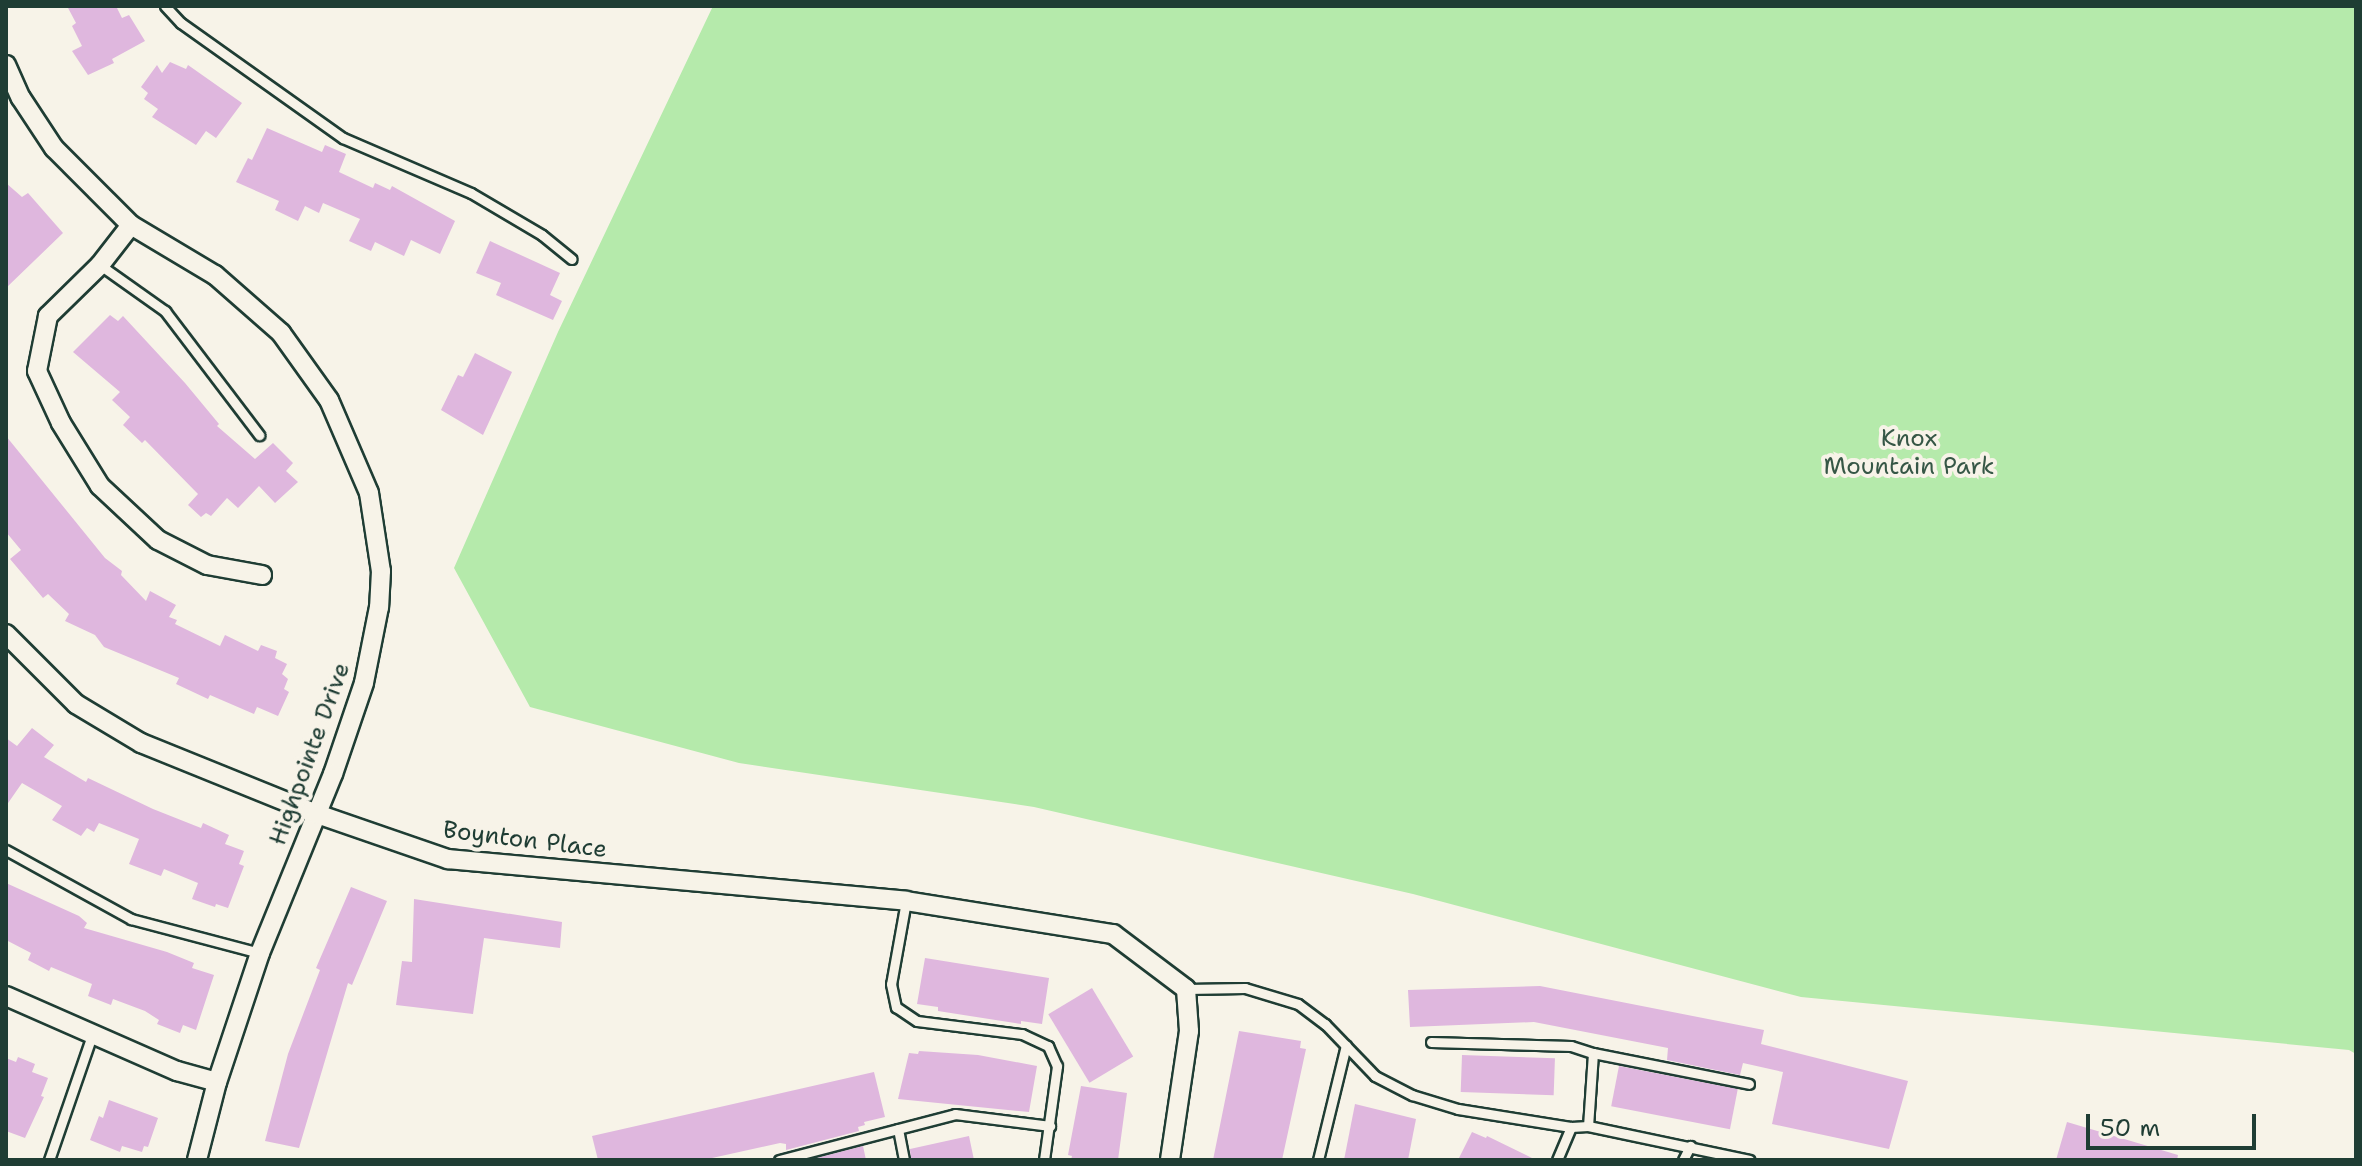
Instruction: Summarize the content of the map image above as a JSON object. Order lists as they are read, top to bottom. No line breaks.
{"streets":{"street":["Highpointe Drive","Boynton Place"]},"crossings":[["Highpointe Drive","Boynton Place"]],"parks":["Knox Mountain Park"],"scale_bar":"50 m"}
